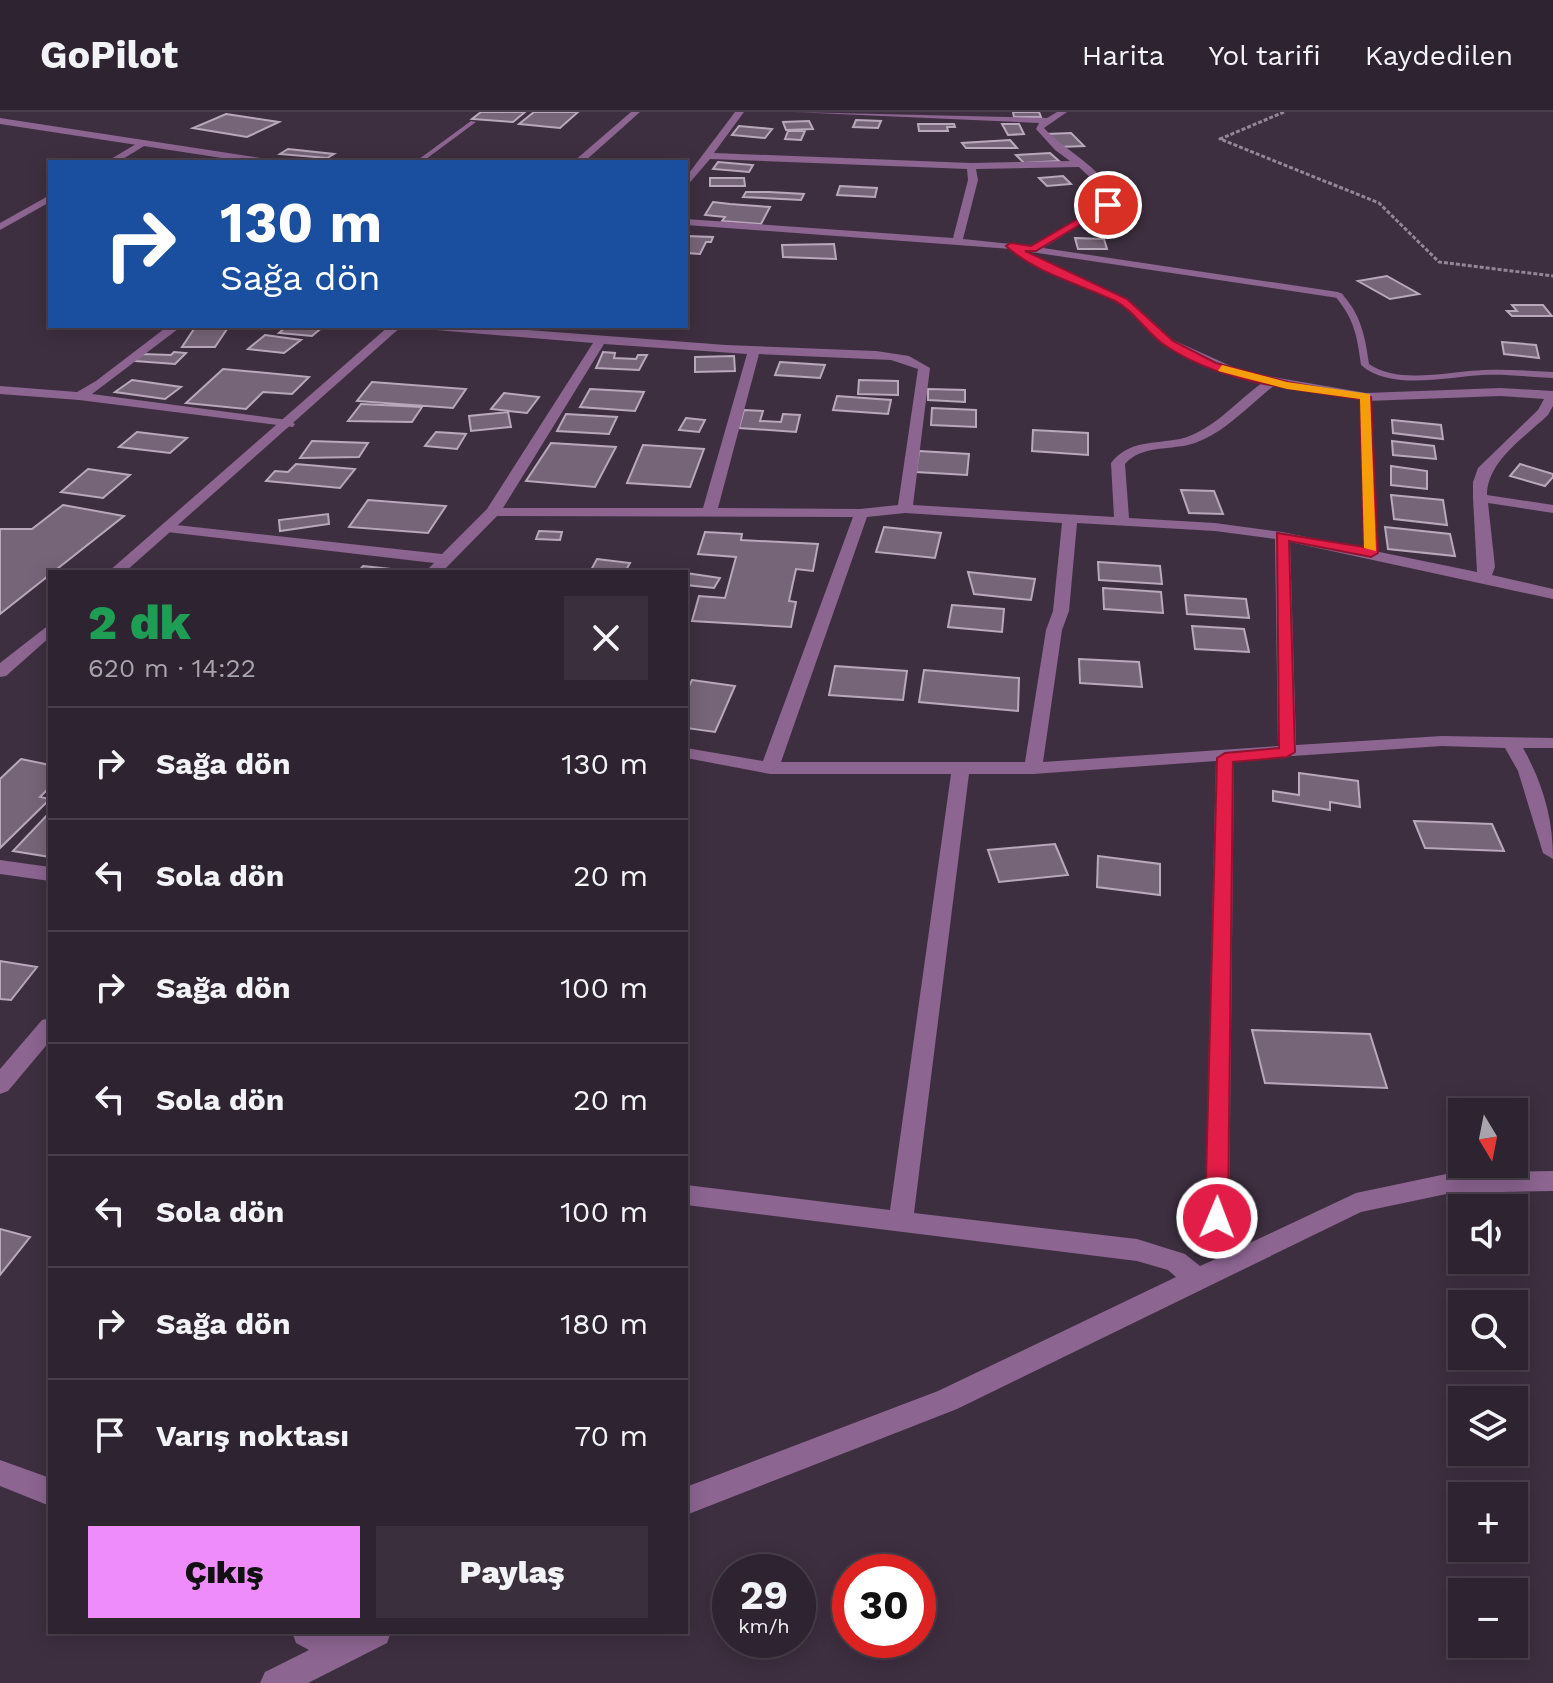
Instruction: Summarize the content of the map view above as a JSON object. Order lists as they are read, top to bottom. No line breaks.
{"north":"bottom","page":{"header":"GoPilot","nav":["Harita","Yol tarifi","Kaydedilen"],"turn":["130 m","Sağa dön"],"heading":["2 dk","620 m · 14:22"],"list":[{"name":"Sağa dön","value":"130 m"},{"name":"Sola dön","value":"20 m"},{"name":"Sağa dön","value":"100 m"},{"name":"Sola dön","value":"20 m"},{"name":"Sola dön","value":"100 m"},{"name":"Sağa dön","value":"180 m"},{"name":"Varış noktası","value":"70 m"}],"map_buttons":["+","−"],"buttons":["Çıkış","Paylaş"],"speed":"29 km/h","limit":"30"}}
